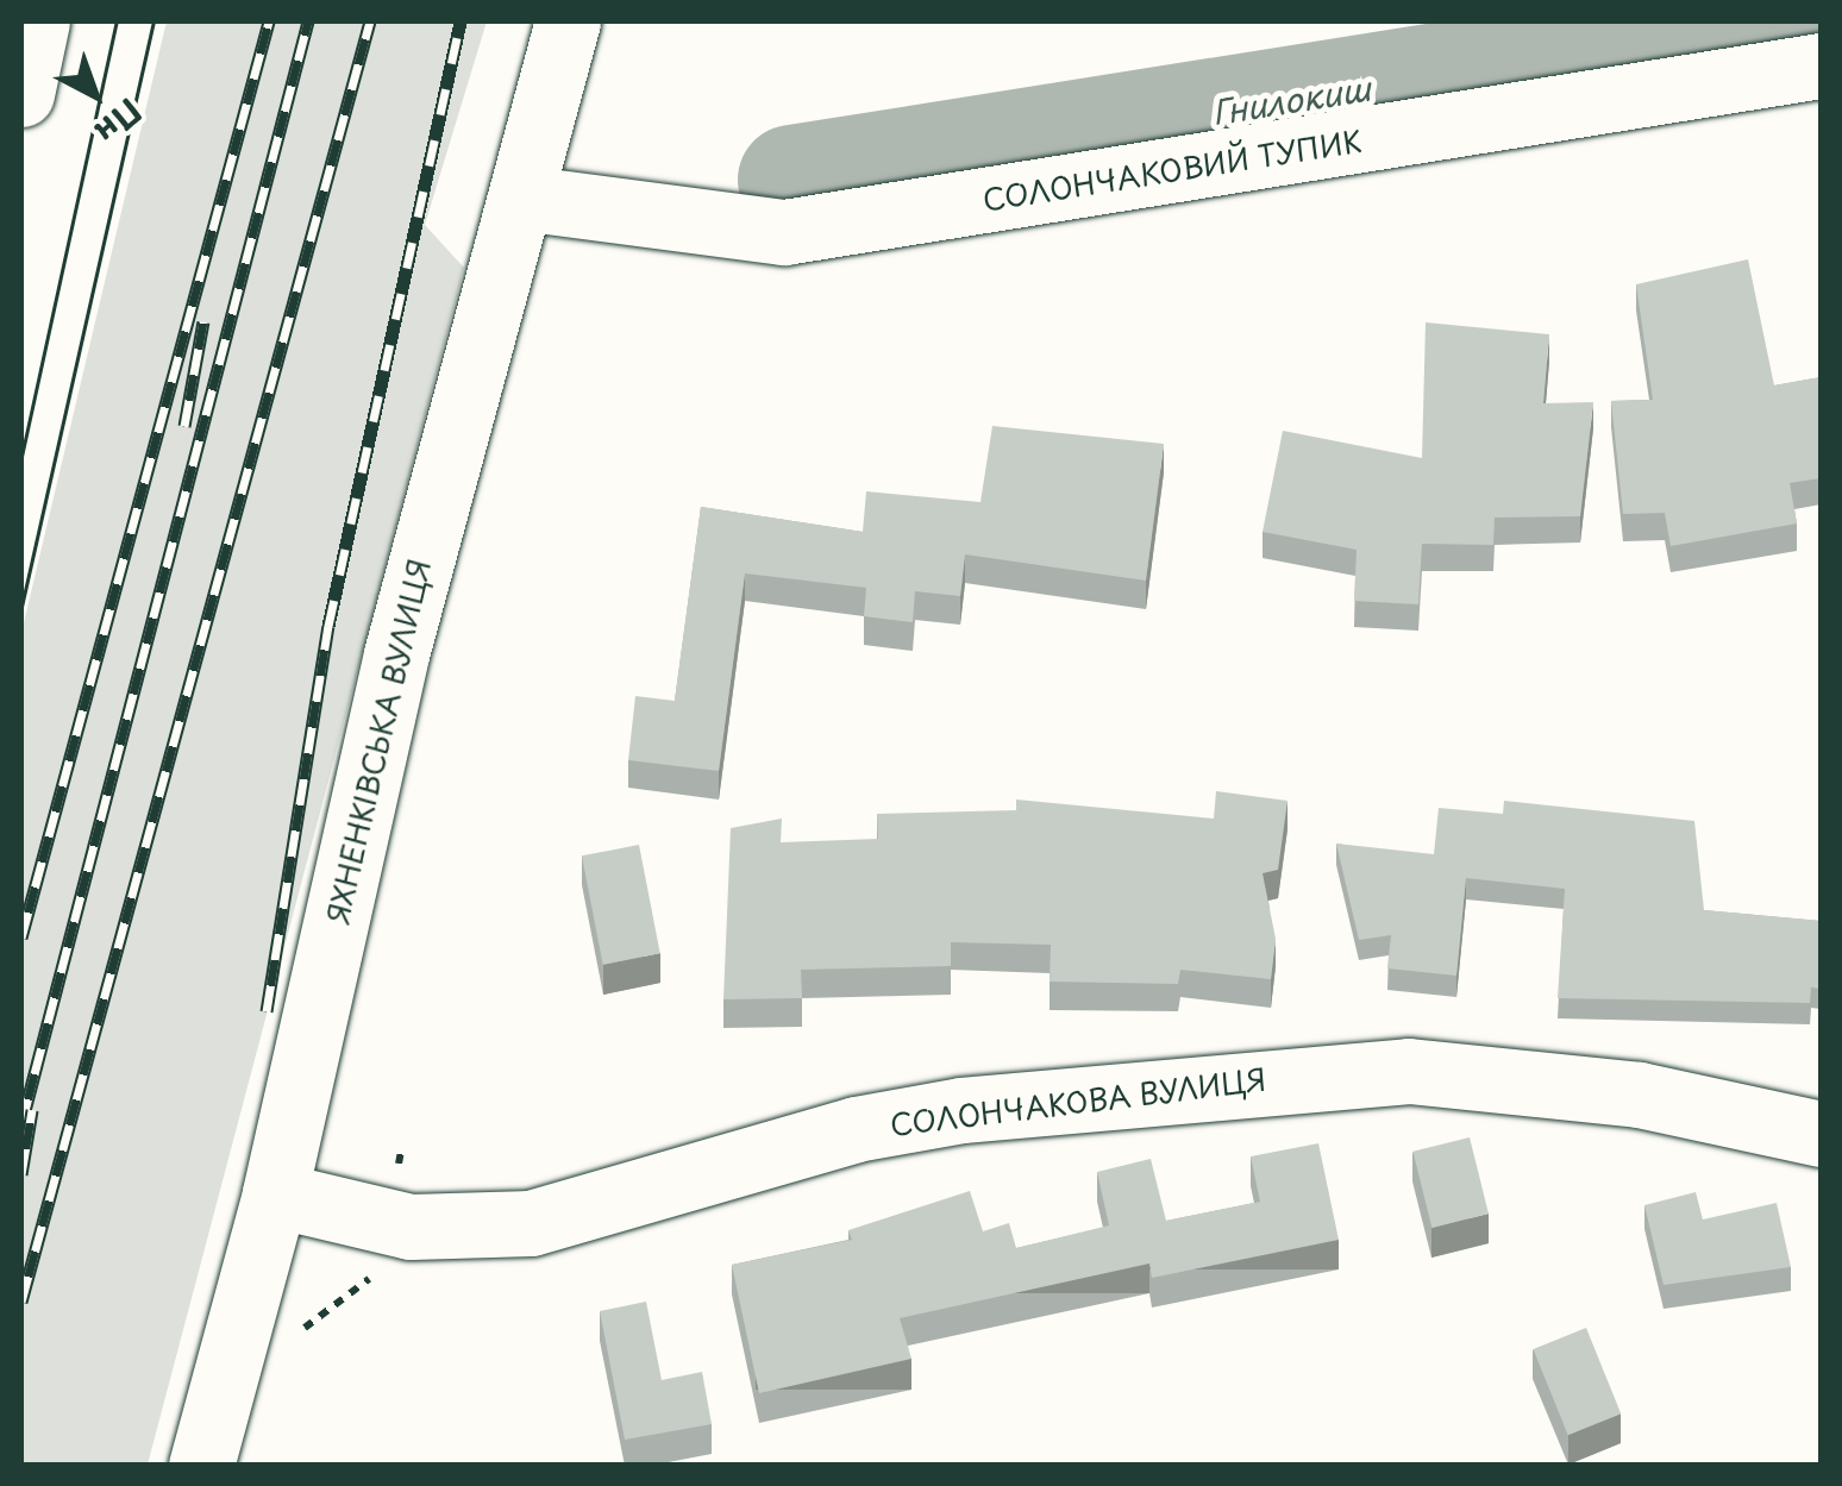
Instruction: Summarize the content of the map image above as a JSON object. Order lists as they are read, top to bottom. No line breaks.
{"streets":{"main road":["СОЛОНЧАКОВИЙ ТУПИК","ЯХНЕНКІВСЬКА ВУЛИЦЯ","СОЛОНЧАКОВА ВУЛИЦЯ"]},"crossings":[["СОЛОНЧАКОВИЙ ТУПИК","ЯХНЕНКІВСЬКА ВУЛИЦЯ"],["ЯХНЕНКІВСЬКА ВУЛИЦЯ","СОЛОНЧАКОВА ВУЛИЦЯ"]],"water":["Гнилокиш"],"north":"bottom right"}
